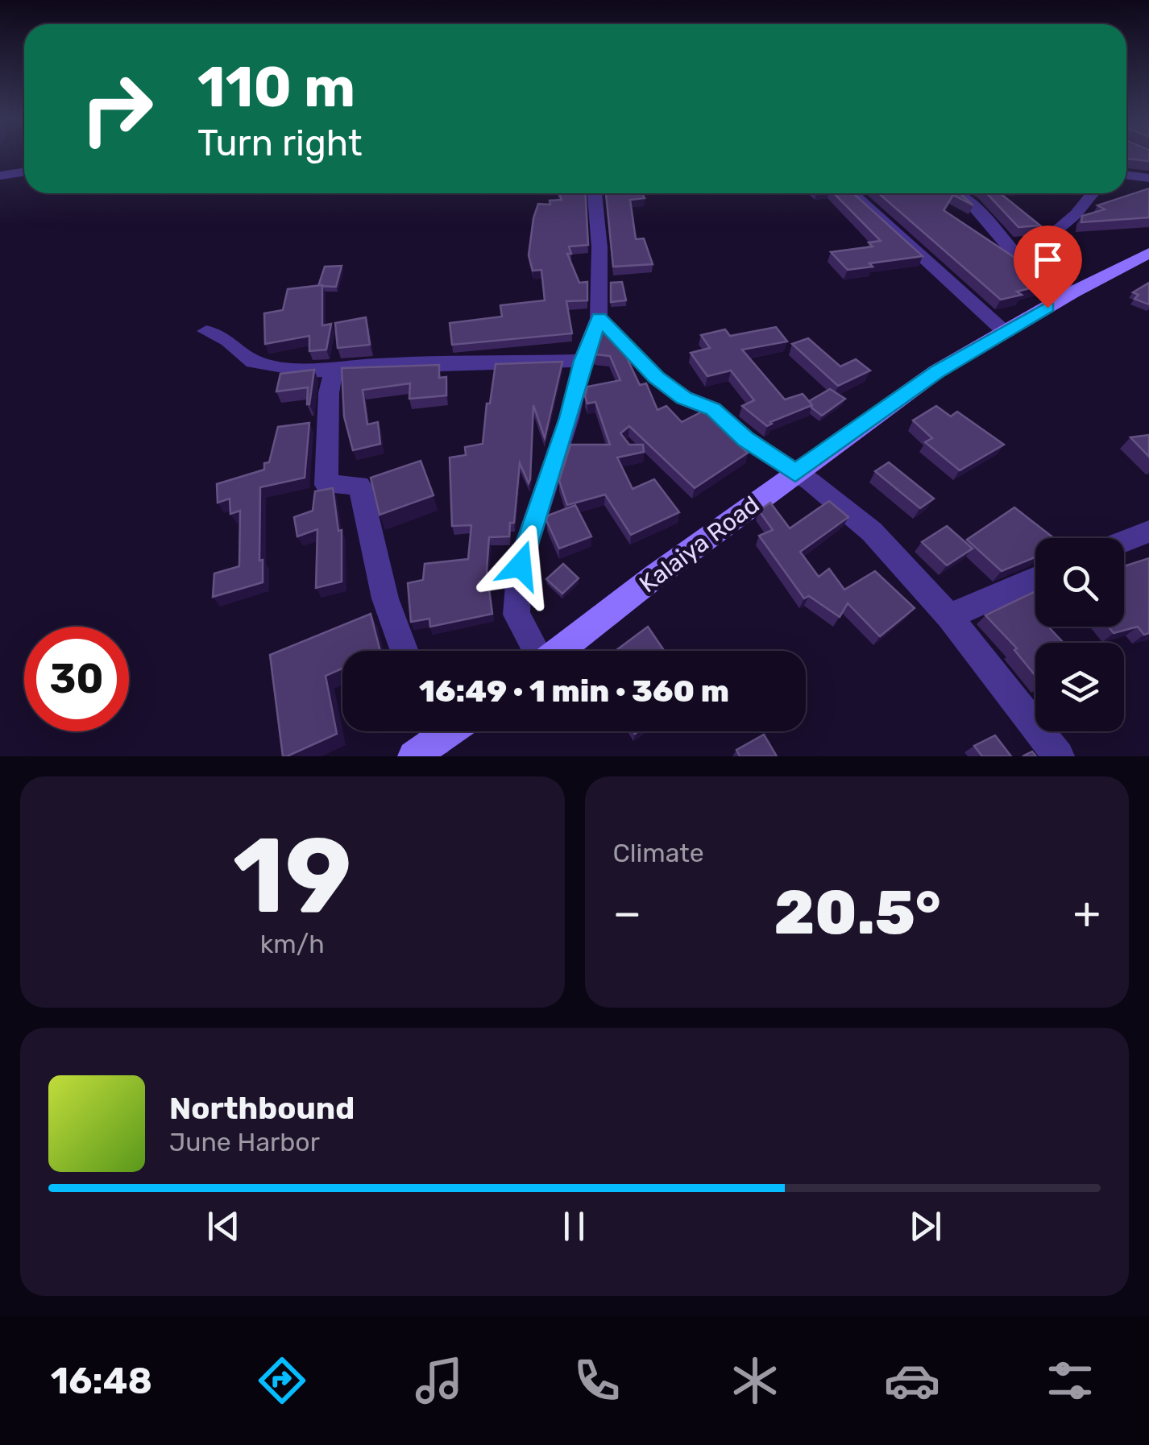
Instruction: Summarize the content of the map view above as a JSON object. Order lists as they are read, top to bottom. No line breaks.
{"streets":{"main road":["Kalaiya Road"]},"page":{"turn":["110 m","Turn right"],"limit":"30","trip":"16:49 · 1 min · 360 m","tile":[["19","km/h"],"Climate"],"heat":["−","20.5°","+"],"song":["Northbound","June Harbor"],"tabs":"16:48"}}
